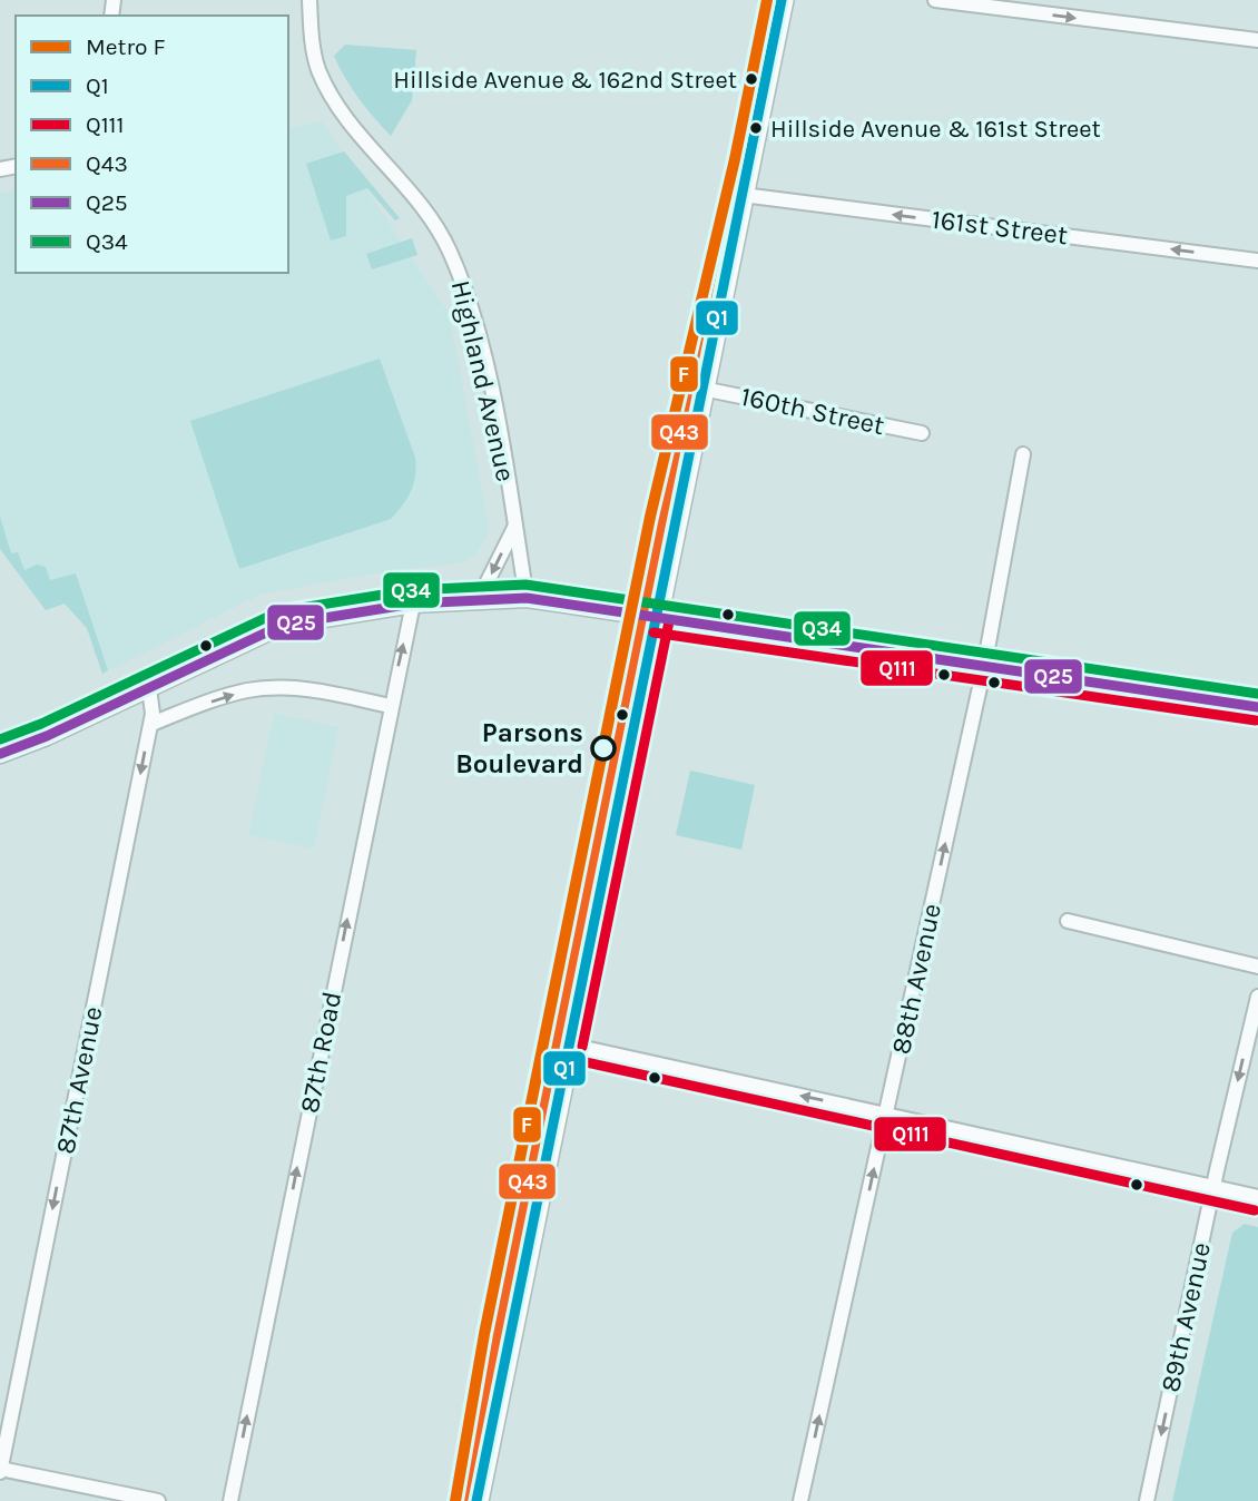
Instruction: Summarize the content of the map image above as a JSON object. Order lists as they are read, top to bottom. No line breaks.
{"streets":{"street":["161st Street","Highland Avenue","160th Street","88th Avenue","87th Road","87th Avenue","89th Avenue"]},"one_way":["161st Street","88th Avenue","87th Road","87th Avenue","89th Avenue"],"places":["Hillside Avenue & 162nd Street","Hillside Avenue & 161st Street","Parsons Boulevard"],"lines":["metro line F","transit line Q1","transit line Q43","transit line Q34","transit line Q25","transit line Q111"],"legend":["Metro F","Q1","Q111","Q43","Q25","Q34"]}
